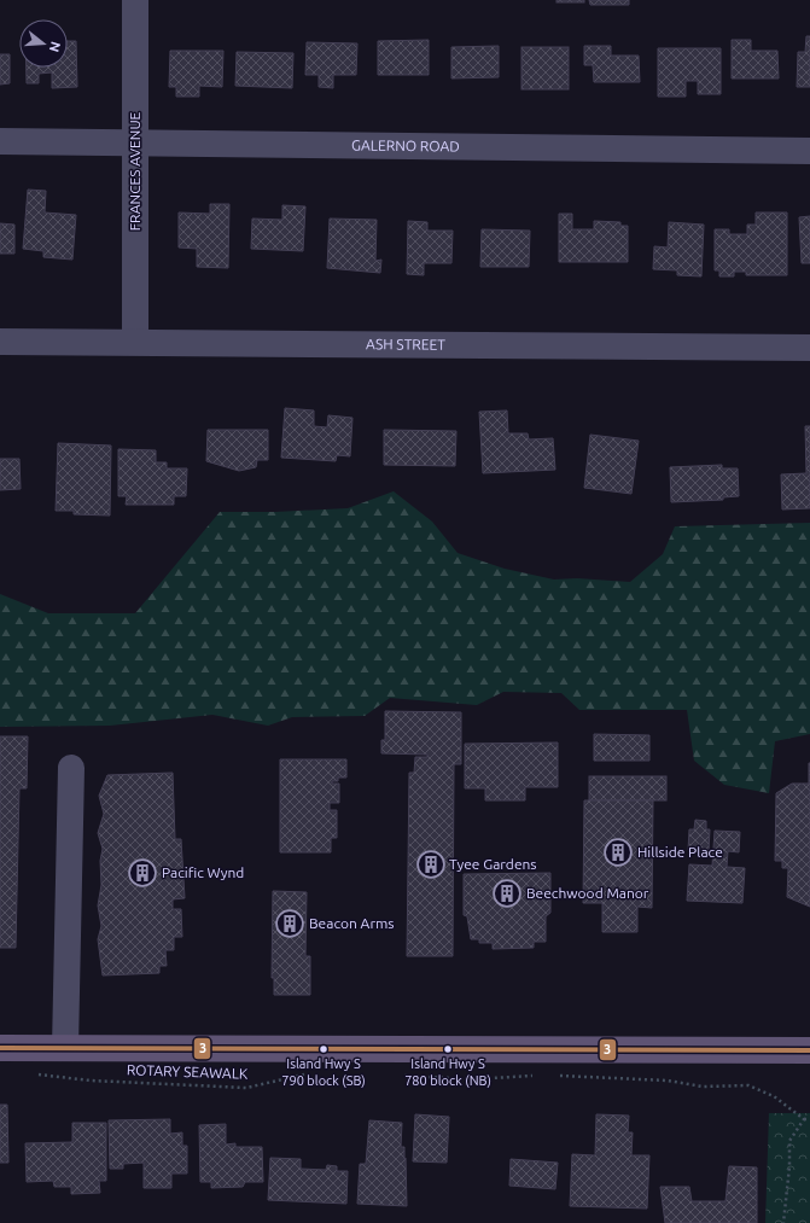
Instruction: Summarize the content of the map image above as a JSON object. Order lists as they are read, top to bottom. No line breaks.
{"streets":{"street":["GALERNO ROAD","FRANCES AVENUE","ASH STREET"],"path":["ROTARY SEAWALK"]},"crossings":[["GALERNO ROAD","FRANCES AVENUE"],["FRANCES AVENUE","ASH STREET"]],"places":{"building":["Hillside Place","Tyee Gardens","Pacific Wynd","Beechwood Manor","Beacon Arms"],"other":["Island Hwy S 790 block (SB)","Island Hwy S 780 block (NB)"]},"lines":["transit line 3"],"north":"right"}
